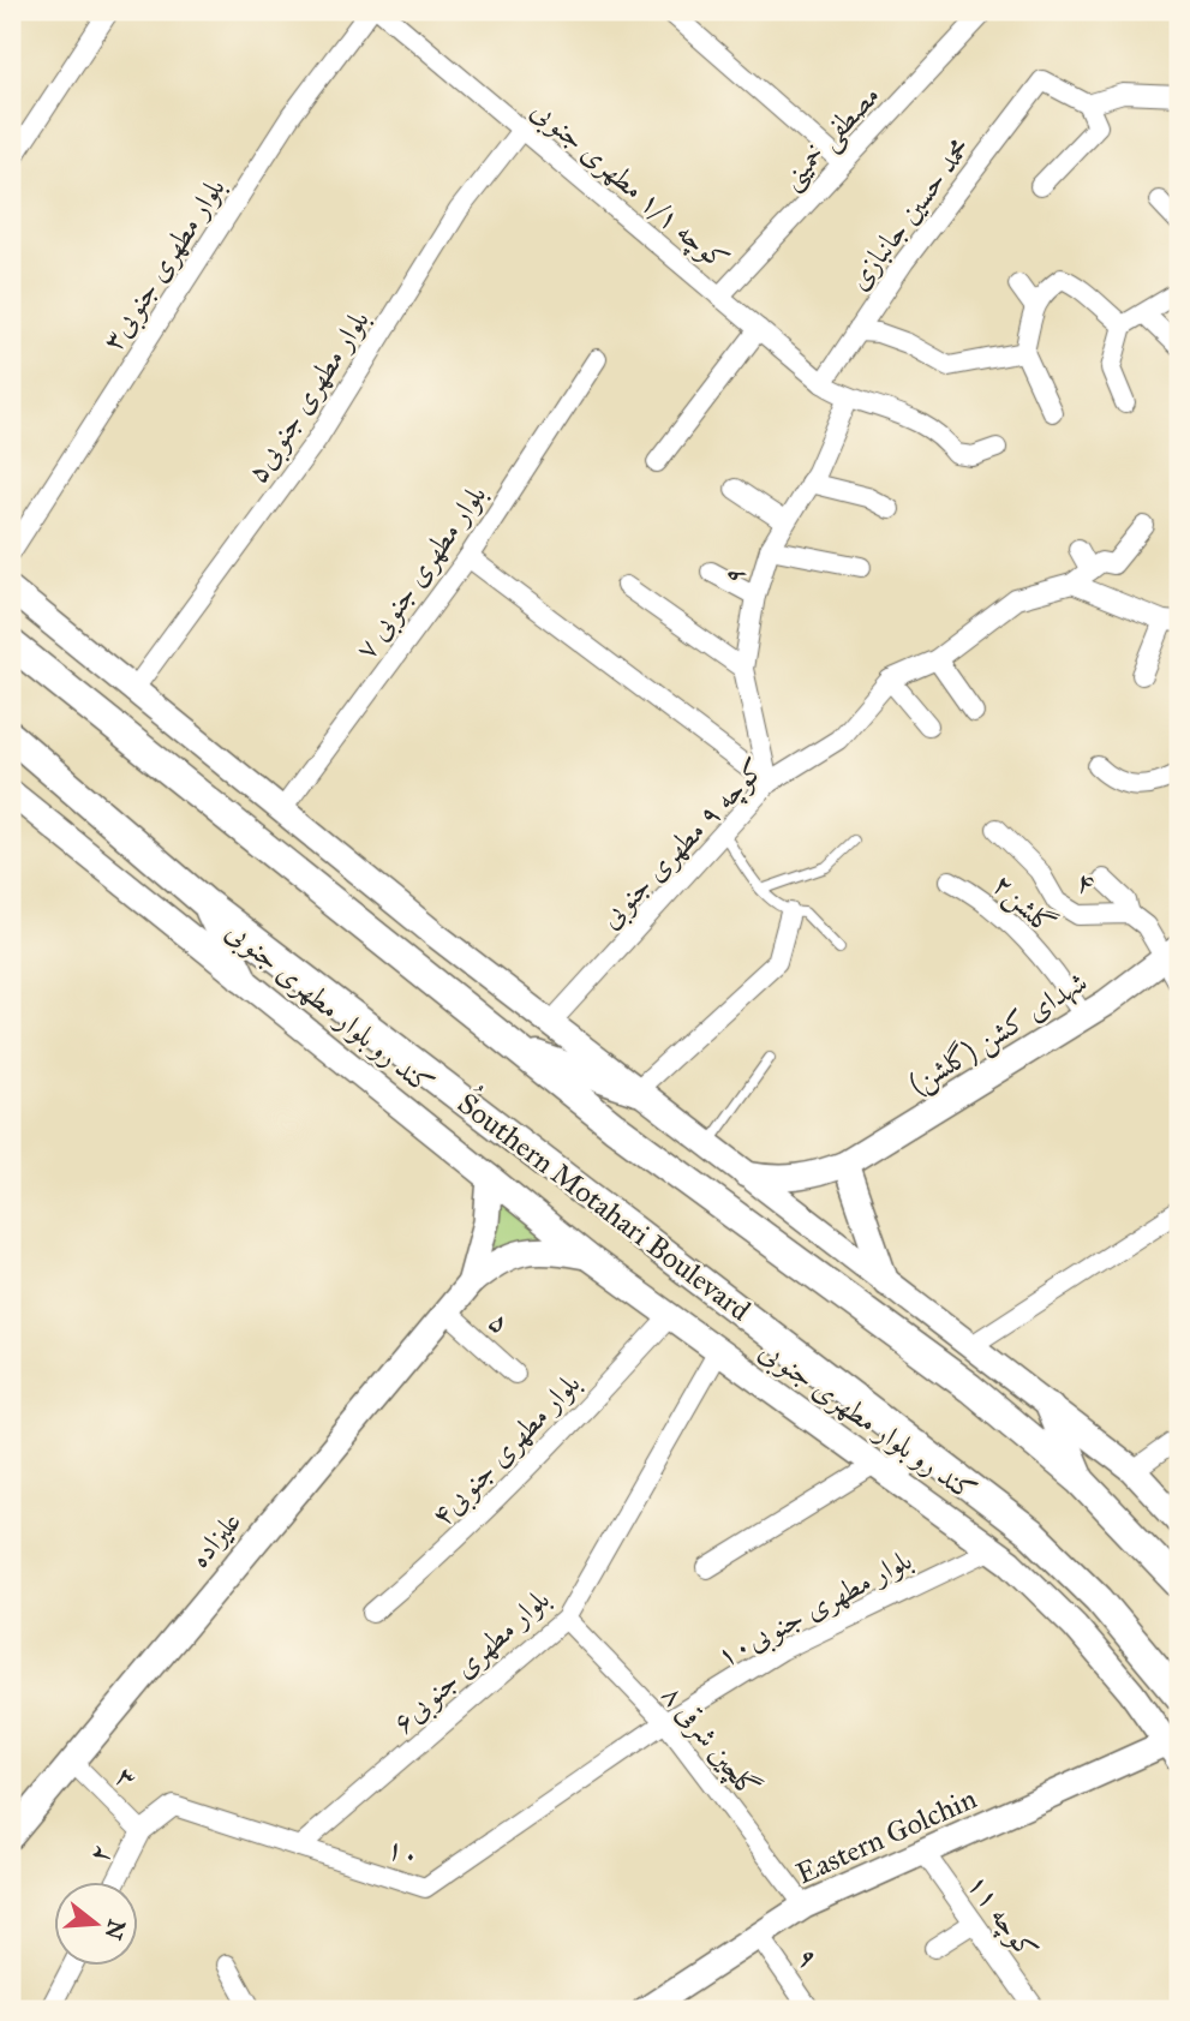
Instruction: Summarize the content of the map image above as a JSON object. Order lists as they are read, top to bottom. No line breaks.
{"streets":{"main road":["کند رو بلوار مطهری جنوبی","شهدای کشن (گلشن)","ُSouthern Motahari Boulevard","علیزاده","Eastern Golchin"],"street":["مصطفی خمینی","کوچه ۱/۱ مطهری جنوبی","محمد حسین جانبازی","بلوار مطهری جنوبی۳","۵بلوار مطهری جنوبی","۷ بلوار مطهری جنوبی","۹","کوچه ۹ مطهری جنوبی","۴","گلشن۲","۵","بلوار مطهری جنوبی۴","بلوار مطهری جنوبی۱۰","بلوار مطهری جنوبی۶","۸ گلچین شرقی","۳","۱۰","۲","کوچه ۱۱"]},"crossings":[["مصطفی خمینی","کوچه ۱/۱ مطهری جنوبی"],["کوچه ۱/۱ مطهری جنوبی","محمد حسین جانبازی"],["کوچه ۱/۱ مطهری جنوبی","۵بلوار مطهری جنوبی"],["کوچه ۱/۱ مطهری جنوبی","۹"],["۹","کوچه ۹ مطهری جنوبی"],["۹","Eastern Golchin"],["گلشن۲","شهدای کشن (گلشن)"],["کند رو بلوار مطهری جنوبی","بلوار مطهری جنوبی۴"],["کند رو بلوار مطهری جنوبی","علیزاده"],["کند رو بلوار مطهری جنوبی","بلوار مطهری جنوبی۱۰"],["کند رو بلوار مطهری جنوبی","بلوار مطهری جنوبی۶"],["کند رو بلوار مطهری جنوبی","Eastern Golchin"],["۵","علیزاده"],["علیزاده","۳"],["بلوار مطهری جنوبی۱۰","۸ گلچین شرقی"],["بلوار مطهری جنوبی۱۰","۱۰"],["بلوار مطهری جنوبی۶","۸ گلچین شرقی"],["بلوار مطهری جنوبی۶","۱۰"],["۸ گلچین شرقی","Eastern Golchin"],["۸ گلچین شرقی","۱۰"],["۳","۱۰"],["۳","۲"],["Eastern Golchin","کوچه ۱۱"],["۱۰","۲"]],"north":"right"}
